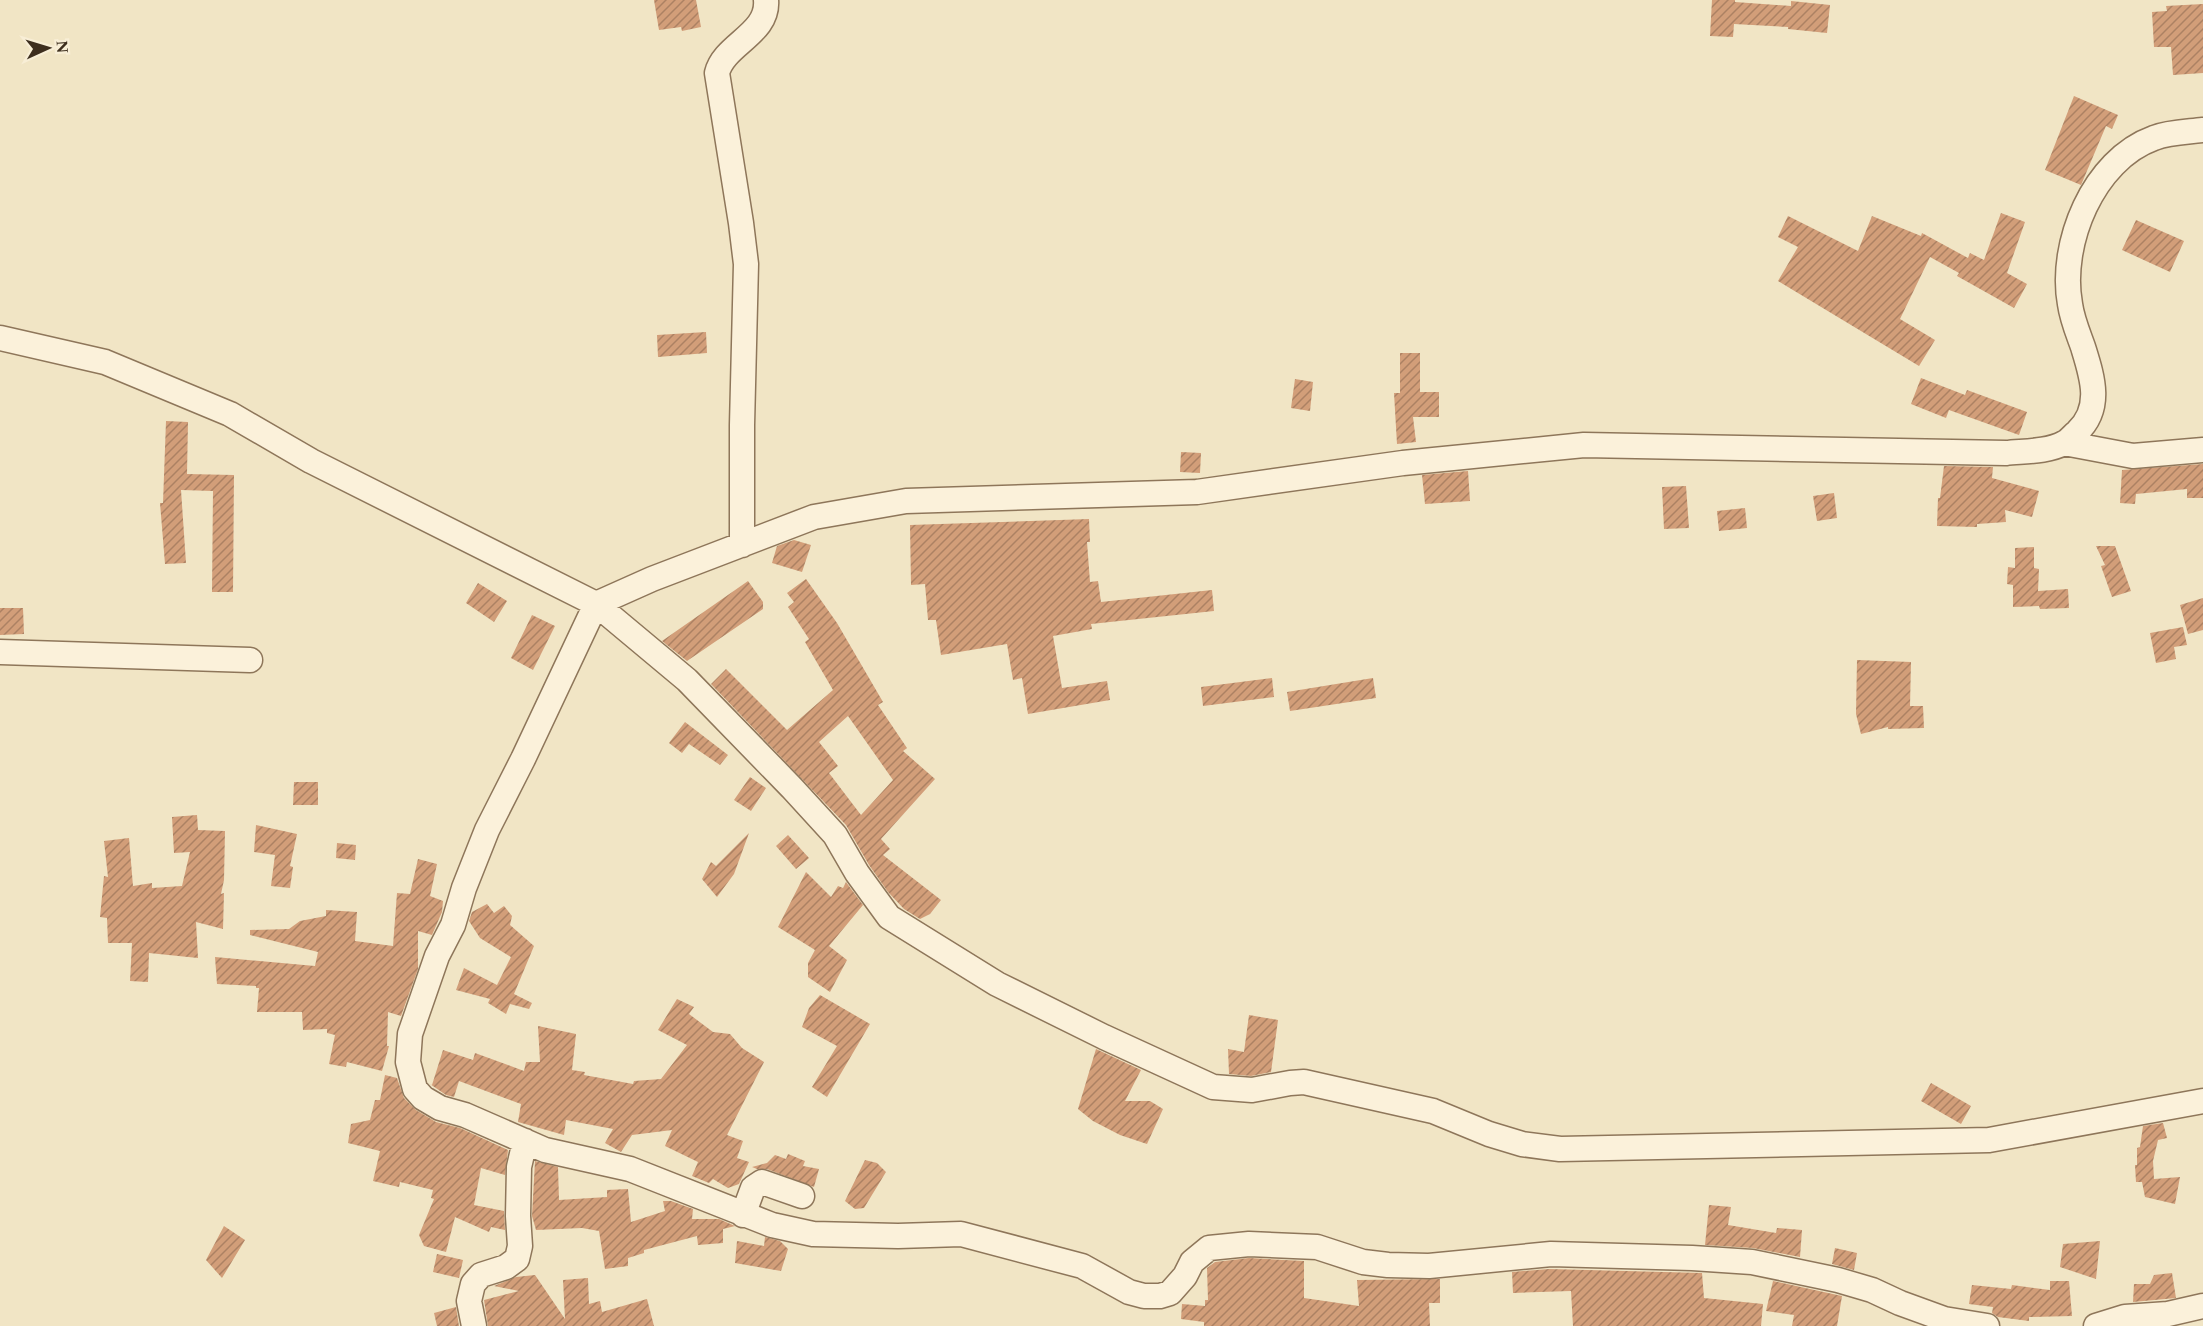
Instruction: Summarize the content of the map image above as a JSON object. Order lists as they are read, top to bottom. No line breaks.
{"north":"right"}
